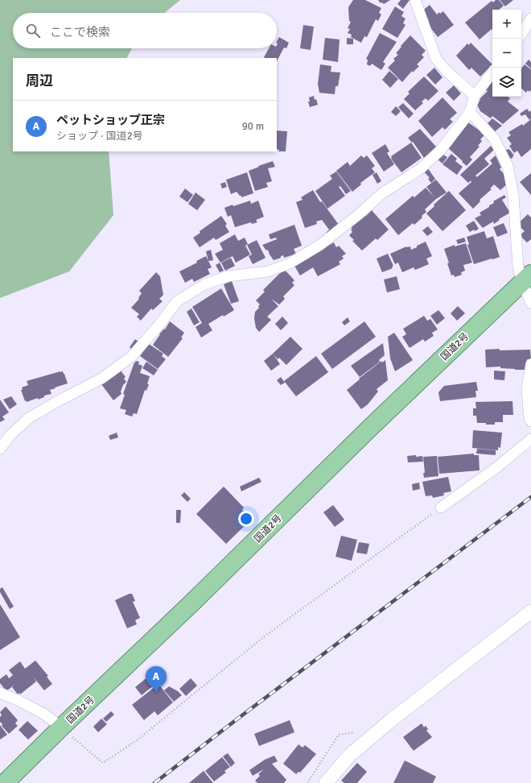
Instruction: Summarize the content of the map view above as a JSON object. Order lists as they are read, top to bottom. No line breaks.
{"streets":{"highway":["国道2号"]},"page":{"map_buttons":["+","−"],"search":"ここで検索","heading":"周辺","list":[{"mark":"A","name":"ペットショップ正宗","note":"ショップ · 国道2号","value":"90 m"}],"pins":"A"}}
